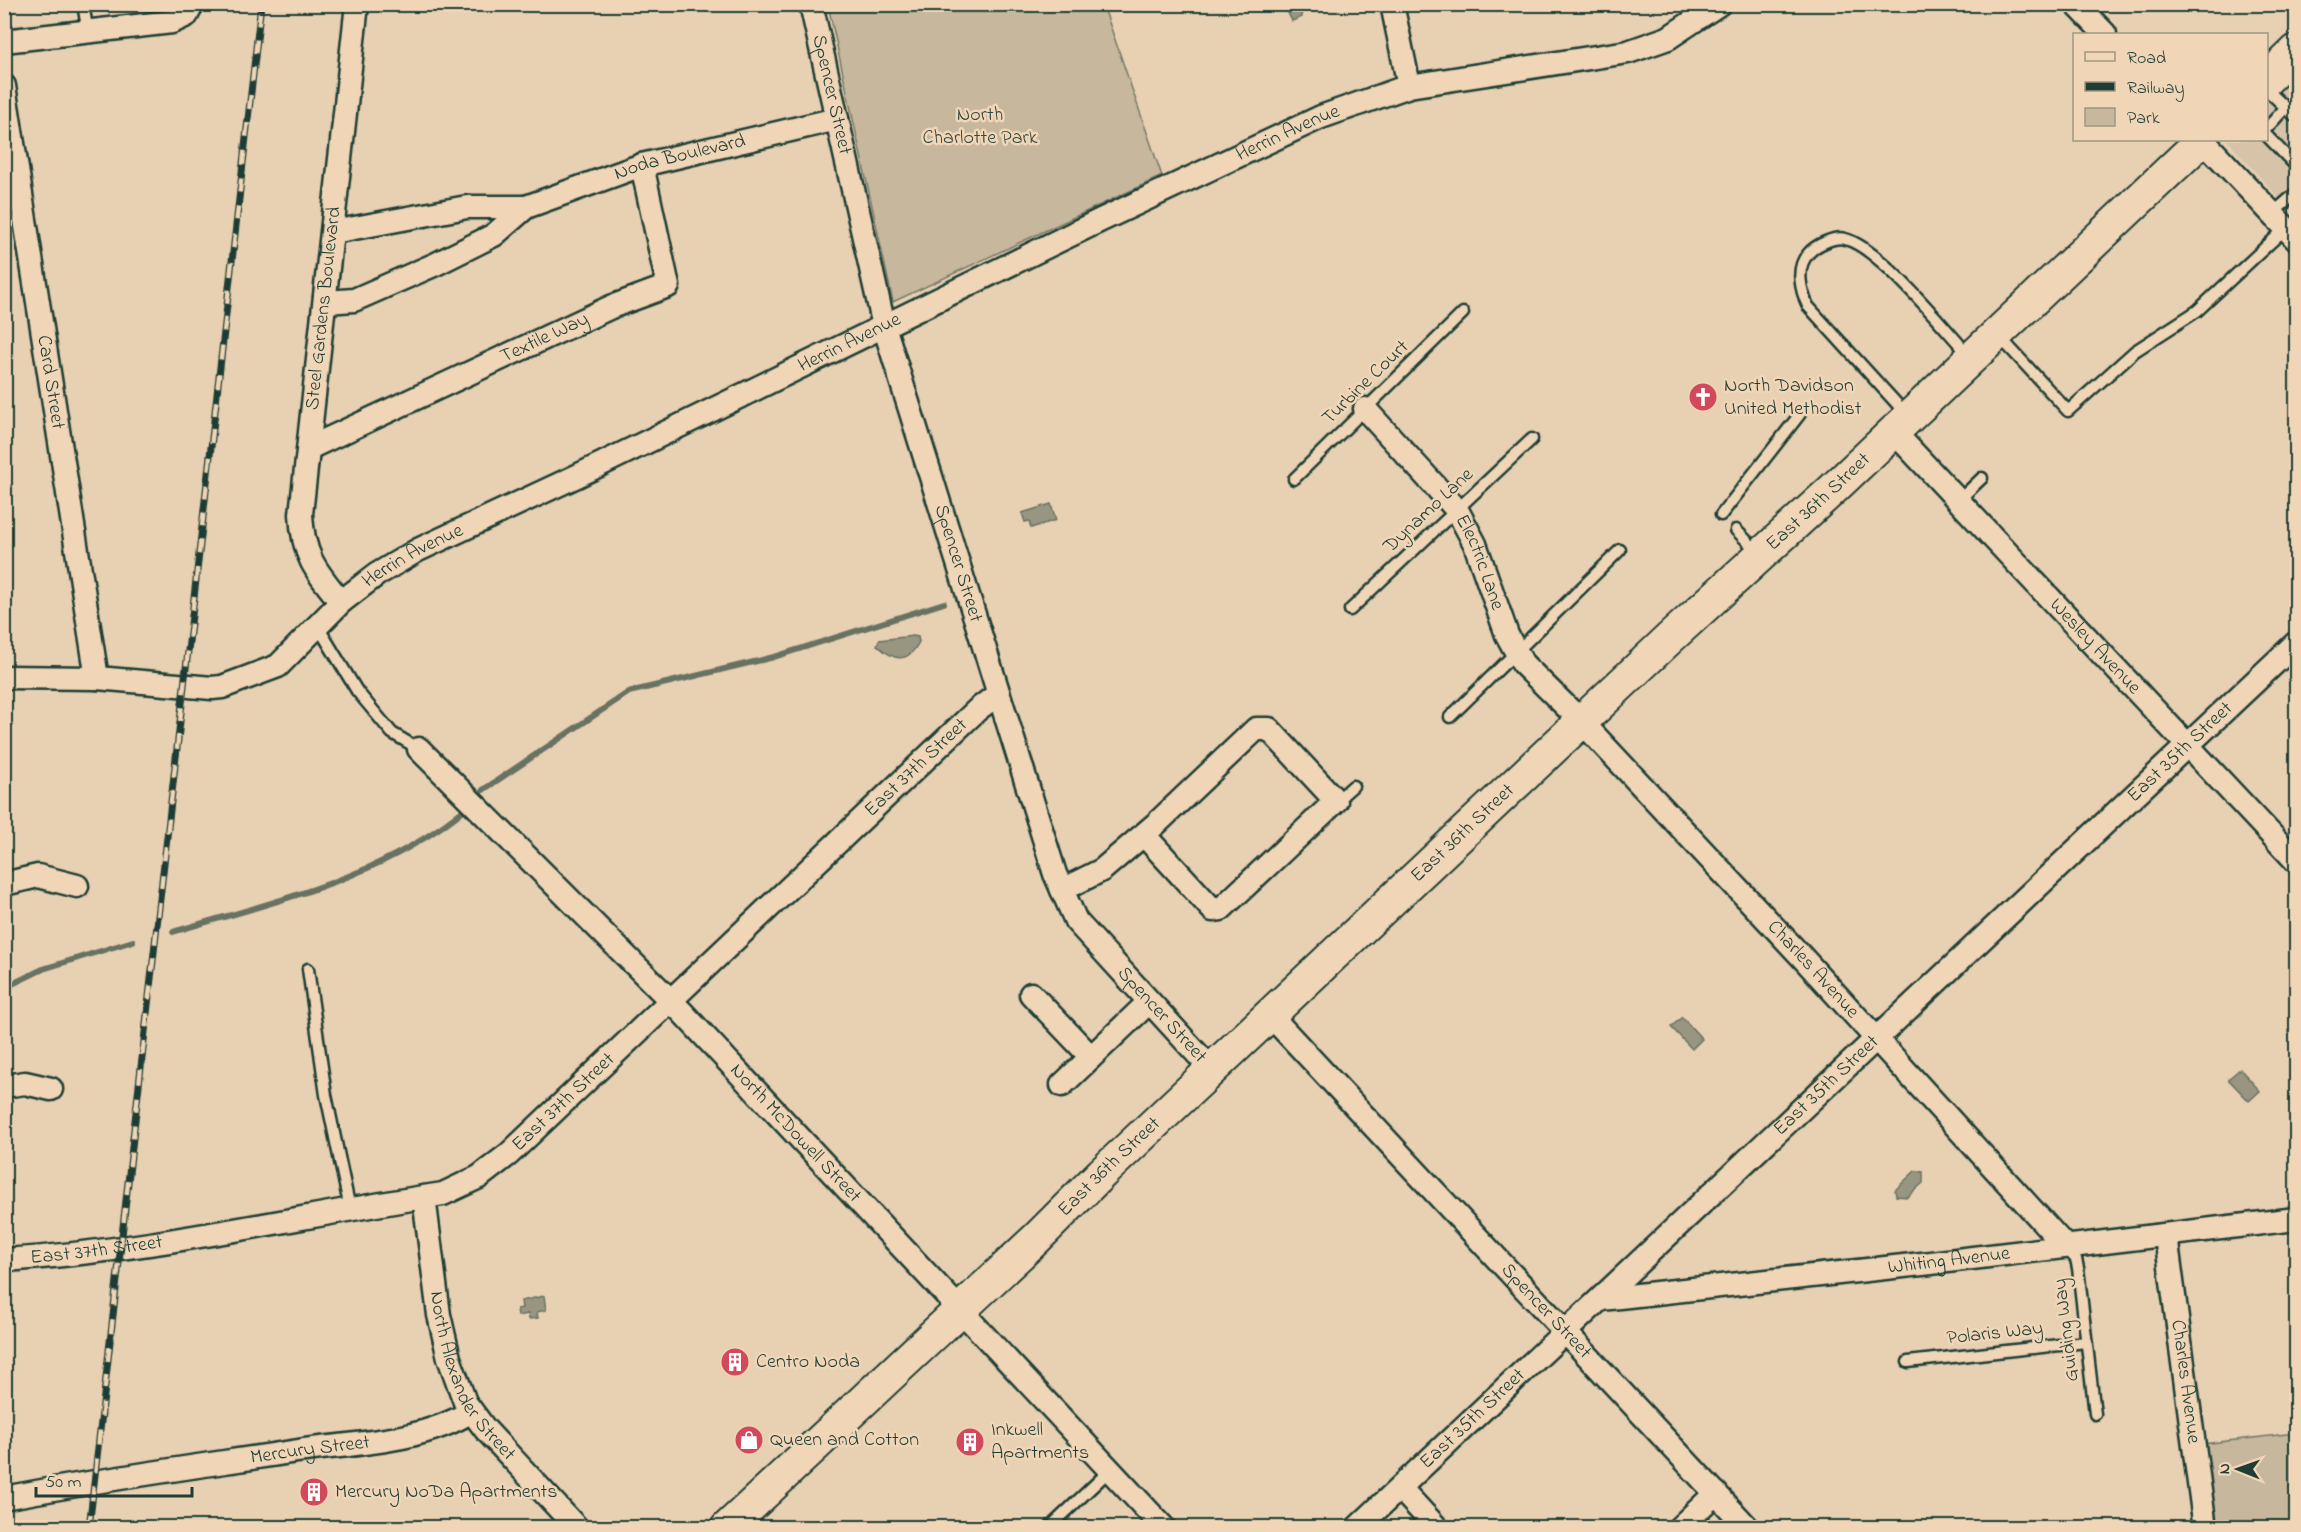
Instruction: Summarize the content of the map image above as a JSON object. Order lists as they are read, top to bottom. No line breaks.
{"streets":{"street":["Spencer Street","Herrin Avenue","Noda Boulevard","Steel Gardens Boulevard","Textile Way","Card Street","East 36th Street","Electric Lane","Wesley Avenue","East 35th Street","East 37th Street","Charles Avenue","North McDowell Street","Whiting Avenue","North Alexander Street","Mercury Street"],"lane":["Turbine Court","Dynamo Lane","Guiding Way","Polaris Way"]},"crossings":[["Spencer Street","Herrin Avenue"],["Spencer Street","Noda Boulevard"],["Spencer Street","East 36th Street"],["Spencer Street","East 35th Street"],["Spencer Street","East 37th Street"],["Herrin Avenue","Steel Gardens Boulevard"],["Herrin Avenue","Card Street"],["Noda Boulevard","Steel Gardens Boulevard"],["Noda Boulevard","Textile Way"],["Steel Gardens Boulevard","Textile Way"],["Turbine Court","Electric Lane"],["East 36th Street","Electric Lane"],["East 36th Street","Wesley Avenue"],["East 36th Street","Charles Avenue"],["East 36th Street","North McDowell Street"],["Dynamo Lane","Electric Lane"],["Electric Lane","Charles Avenue"],["Wesley Avenue","East 35th Street"],["East 35th Street","Charles Avenue"],["East 35th Street","Whiting Avenue"],["East 37th Street","North McDowell Street"],["East 37th Street","North Alexander Street"],["Charles Avenue","Whiting Avenue"],["Charles Avenue","Guiding Way"],["Whiting Avenue","Guiding Way"],["Guiding Way","Polaris Way"],["North Alexander Street","Mercury Street"]],"parks":["North Charlotte Park"],"places":{"church":["North Davidson United Methodist"],"building":["Centro Noda","Inkwell Apartments","Mercury NoDa Apartments"],"shop":["Queen and Cotton"]},"legend":["Road","Railway","Park"],"scale_bar":"50 m","north":"left"}
